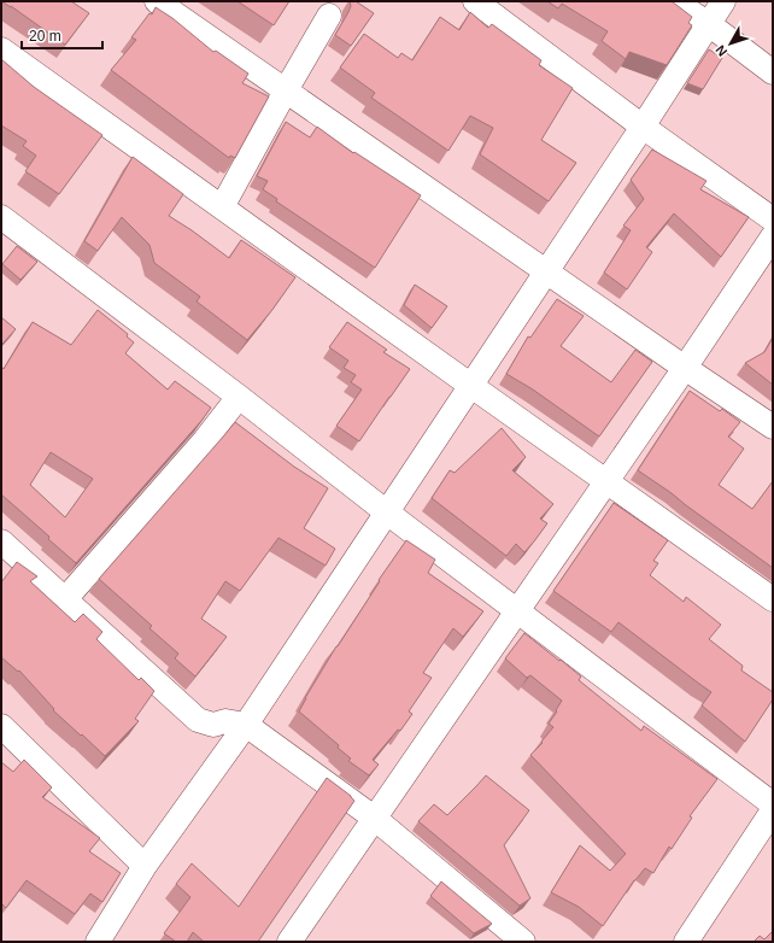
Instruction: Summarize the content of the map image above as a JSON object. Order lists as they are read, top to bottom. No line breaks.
{"scale_bar":"20 m","north":"bottom left"}
